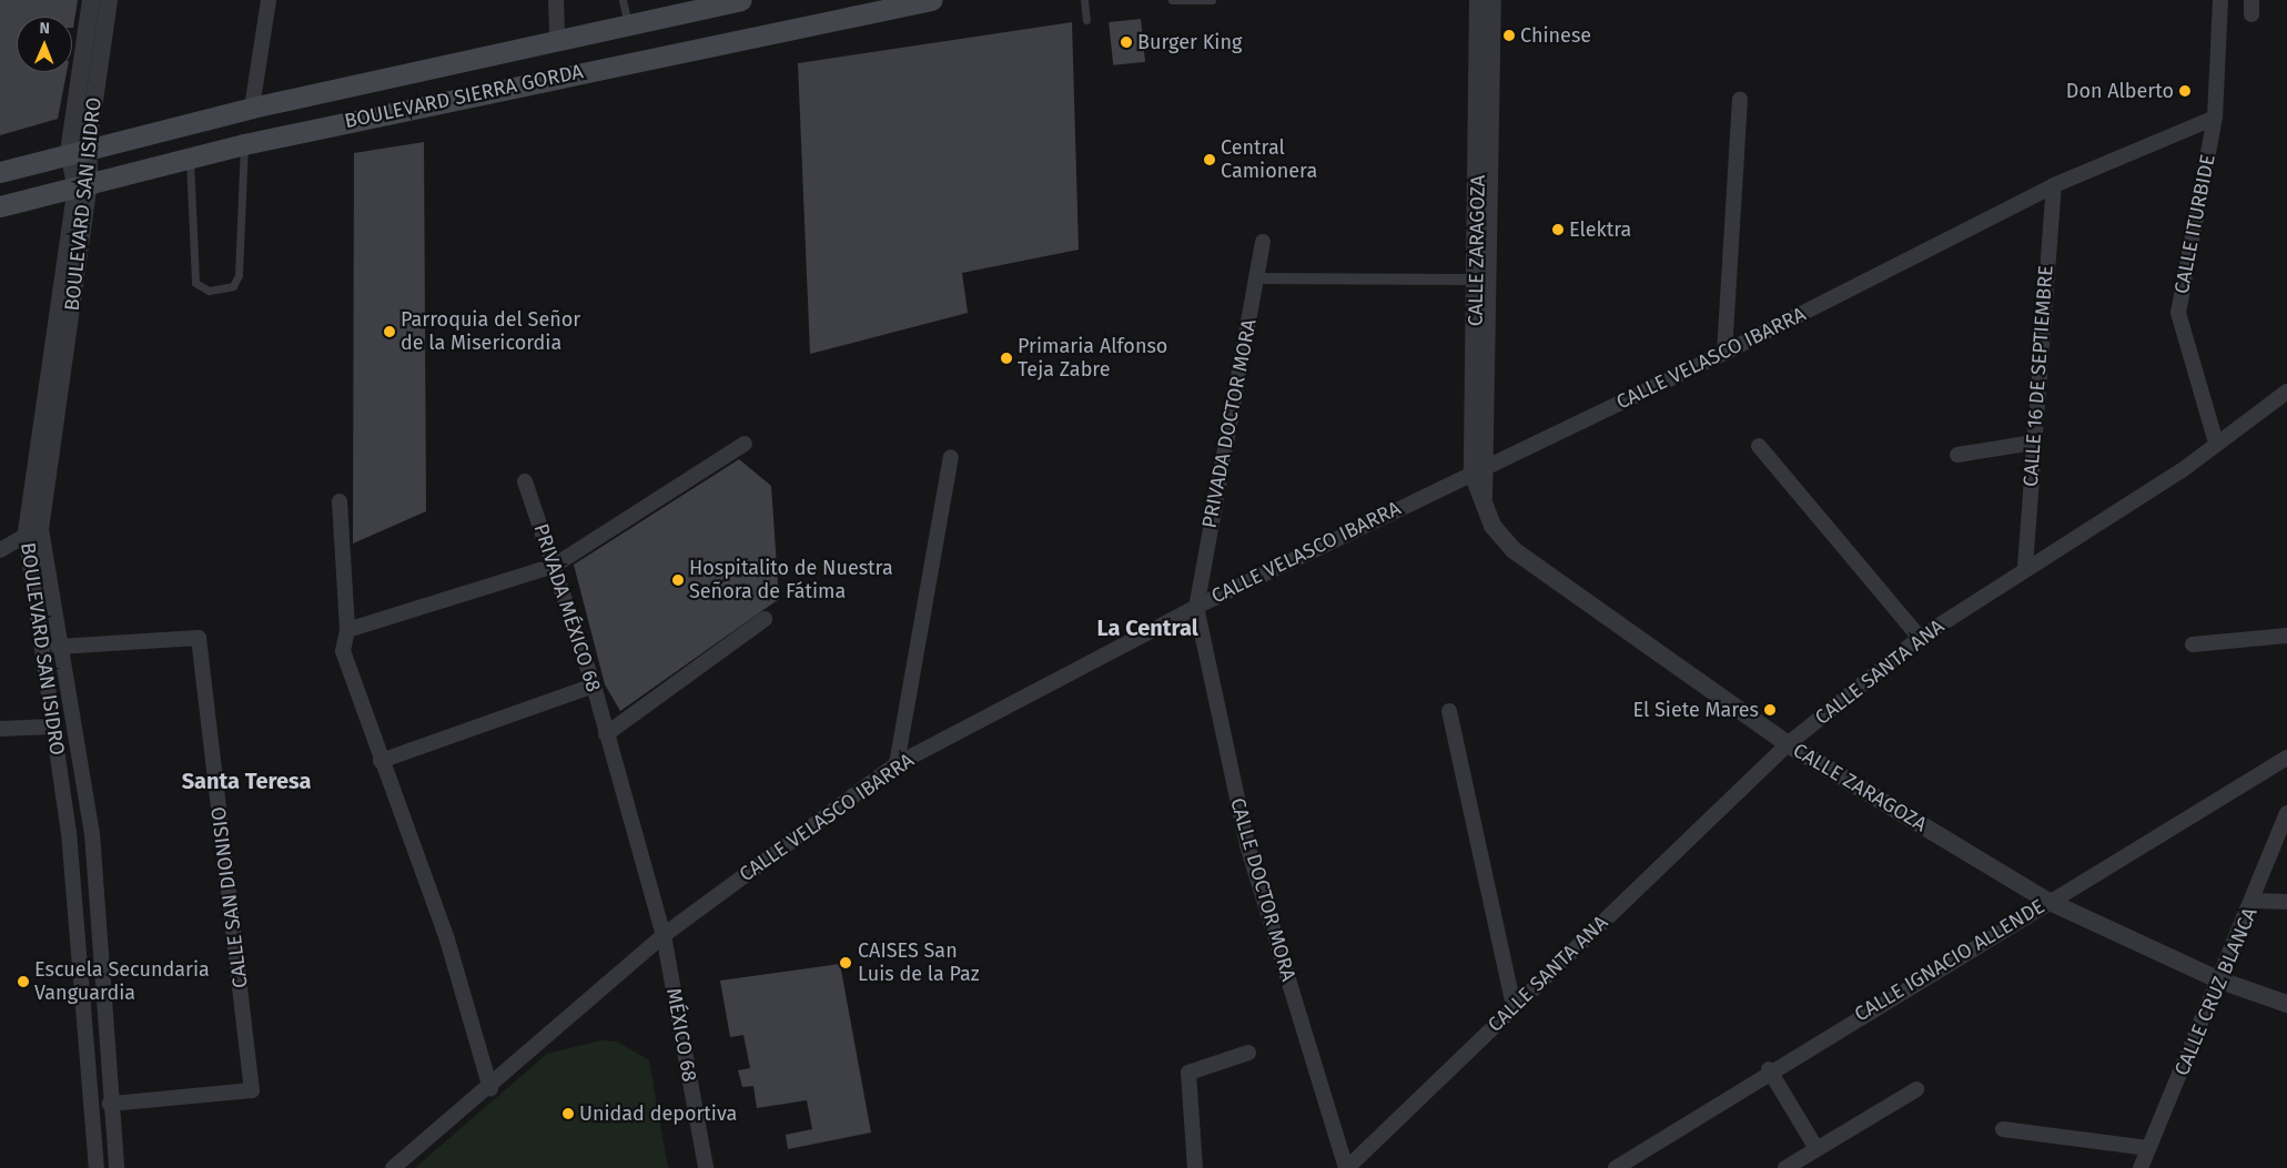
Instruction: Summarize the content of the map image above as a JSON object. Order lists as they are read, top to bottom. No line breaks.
{"streets":{"main road":["BOULEVARD SIERRA GORDA"],"street":["BOULEVARD SAN ISIDRO","CALLE ITURBIDE","CALLE ZARAGOZA","CALLE VELASCO IBARRA","CALLE 16 DE SEPTIEMBRE","PRIVADA DOCTOR MORA","PRIVADA MÉXICO 68","CALLE SANTA ANA","CALLE DOCTOR MORA","CALLE SAN DIONISIO","CALLE IGNACIO ALLENDE","CALLE CRUZ BLANCA","MÉXICO 68"]},"crossings":[["BOULEVARD SIERRA GORDA","BOULEVARD SAN ISIDRO"],["BOULEVARD SAN ISIDRO","CALLE SAN DIONISIO"],["CALLE ITURBIDE","CALLE VELASCO IBARRA"],["CALLE ITURBIDE","CALLE SANTA ANA"],["CALLE ZARAGOZA","CALLE VELASCO IBARRA"],["CALLE ZARAGOZA","CALLE SANTA ANA"],["CALLE ZARAGOZA","CALLE IGNACIO ALLENDE"],["CALLE ZARAGOZA","CALLE CRUZ BLANCA"],["CALLE VELASCO IBARRA","CALLE 16 DE SEPTIEMBRE"],["CALLE VELASCO IBARRA","PRIVADA DOCTOR MORA"],["CALLE VELASCO IBARRA","PRIVADA MÉXICO 68"],["CALLE VELASCO IBARRA","CALLE DOCTOR MORA"],["CALLE VELASCO IBARRA","MÉXICO 68"],["CALLE 16 DE SEPTIEMBRE","CALLE SANTA ANA"],["PRIVADA DOCTOR MORA","CALLE DOCTOR MORA"],["PRIVADA MÉXICO 68","MÉXICO 68"],["CALLE SANTA ANA","CALLE DOCTOR MORA"]],"districts":["La Central","Santa Teresa"],"places":["Chinese","Burger King","Don Alberto","Central Camionera","Elektra","Parroquia del Señor de la Misericordia","Primaria Alfonso Teja Zabre","Hospitalito de Nuestra Señora de Fátima","El Siete Mares","CAISES San Luis de la Paz","Escuela Secundaria Vanguardia","Unidad deportiva"],"north":"top"}
